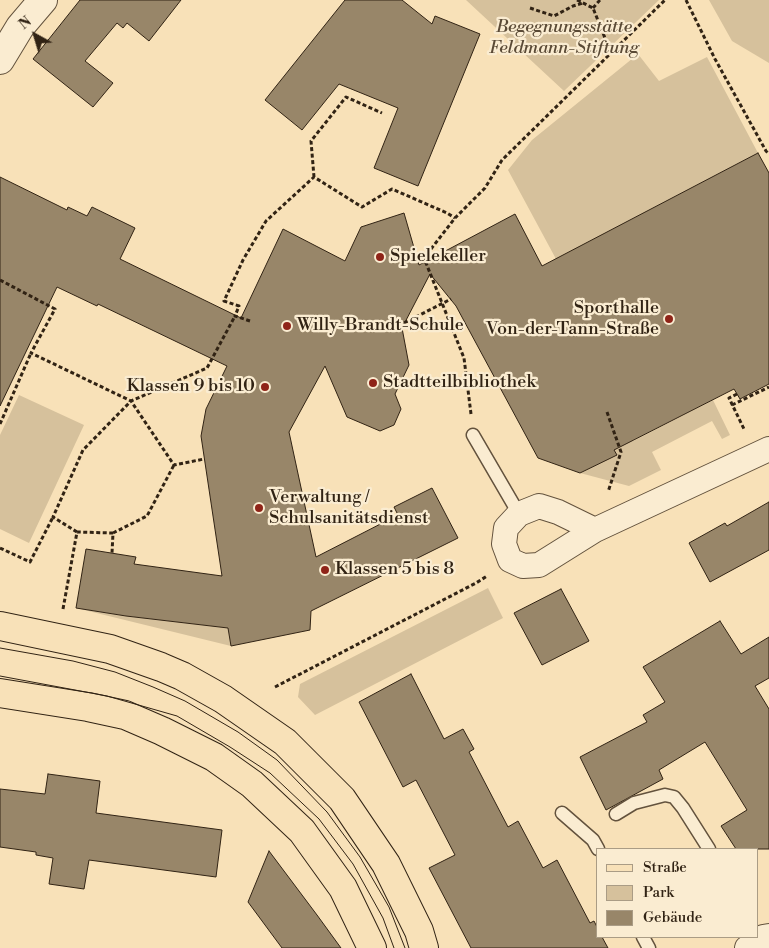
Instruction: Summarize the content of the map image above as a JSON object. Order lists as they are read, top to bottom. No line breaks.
{"parks":["Begegnungsstätte Feldmann-Stiftung"],"places":["Spielekeller","Sporthalle Von-der-Tann-Straße","Willy-Brandt-Schule","Stadtteilbibliothek","Klassen 9 bis 10","Verwaltung / Schulsanitätsdienst","Klassen 5 bis 8"],"legend":["Straße","Park","Gebäude"],"north":"top left"}
